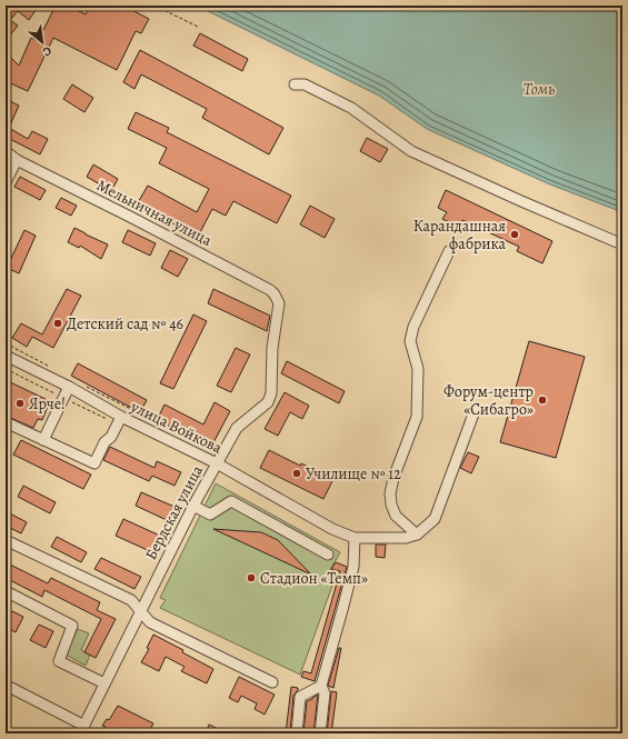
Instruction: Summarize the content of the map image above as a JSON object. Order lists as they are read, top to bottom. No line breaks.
{"streets":{"street":["Мельничная улица","улица Войкова","Бердская улица"]},"crossings":[["Мельничная улица","Бердская улица"],["улица Войкова","Бердская улица"]],"water":["Томь"],"places":["Карандашная фабрика","Детский сад № 46","Форум-центр «Сибагро»","Ярче!","Училище № 12","Стадион «Темп»"],"north":"bottom right"}
